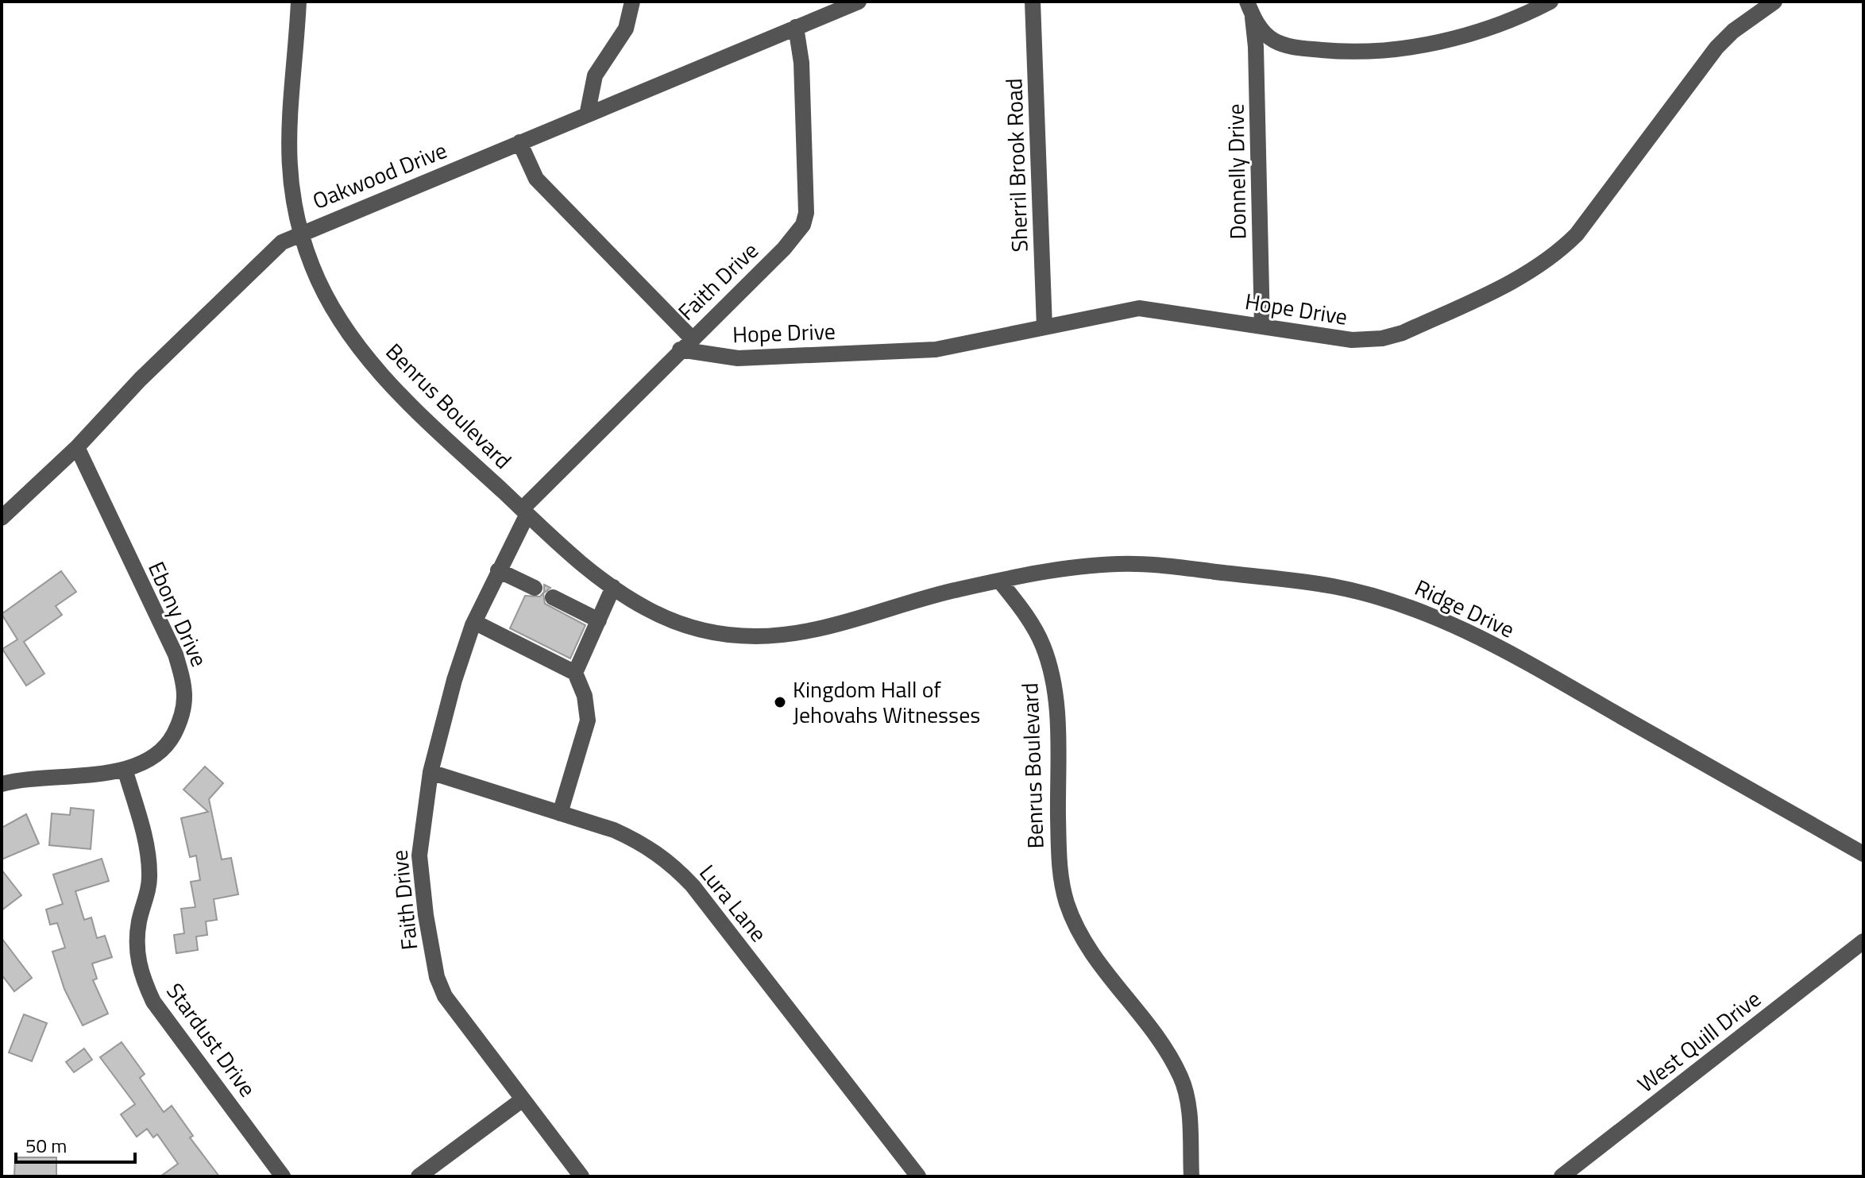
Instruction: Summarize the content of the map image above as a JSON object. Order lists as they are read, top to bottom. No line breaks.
{"streets":{"street":["Sherril Brook Road","Donnelly Drive","Oakwood Drive","Faith Drive","Hope Drive","Benrus Boulevard","Ridge Drive","Ebony Drive","Lura Lane","Stardust Drive","West Quill Drive"]},"crossings":[["Sherril Brook Road","Hope Drive"],["Donnelly Drive","Hope Drive"],["Oakwood Drive","Faith Drive"],["Oakwood Drive","Benrus Boulevard"],["Oakwood Drive","Ebony Drive"],["Faith Drive","Hope Drive"],["Faith Drive","Benrus Boulevard"],["Faith Drive","Lura Lane"],["Benrus Boulevard","Ridge Drive"],["Ebony Drive","Stardust Drive"]],"places":["Kingdom Hall of Jehovahs Witnesses"],"scale_bar":"50 m"}
